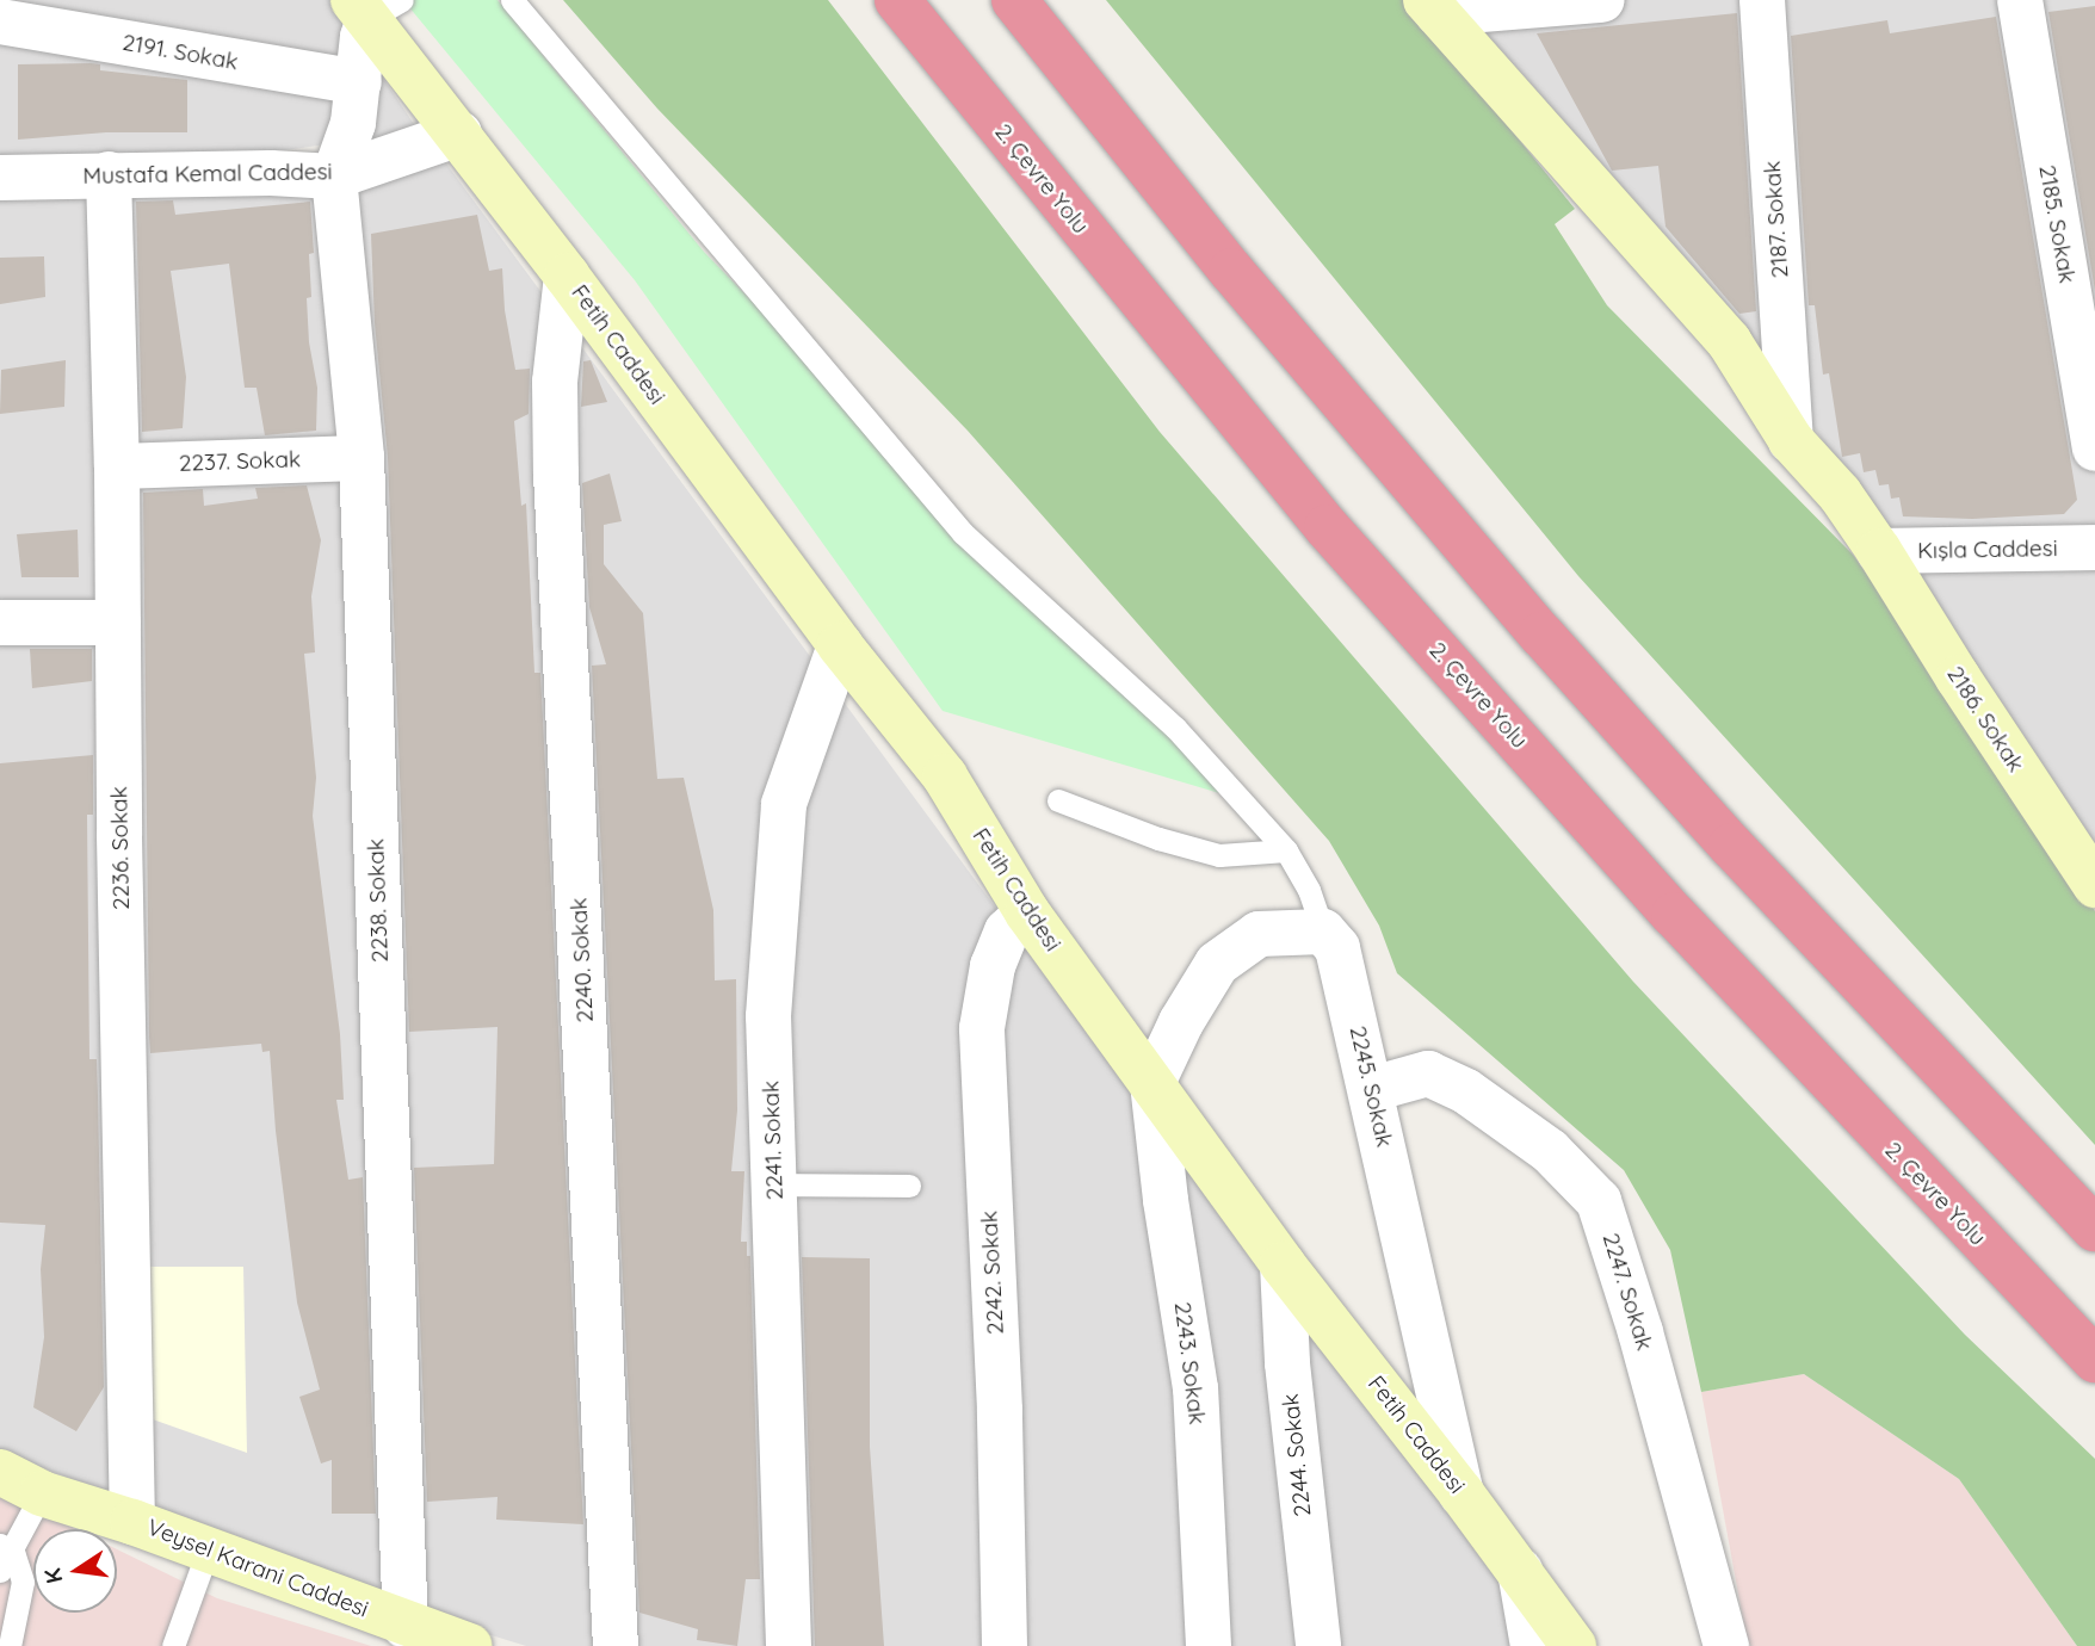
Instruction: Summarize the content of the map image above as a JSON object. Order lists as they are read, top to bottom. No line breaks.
{"streets":{"highway":["2. Çevre Yolu"],"main road":["Fetih Caddesi","2186. Sokak","Veysel Karani Caddesi"],"street":["2191. Sokak","Mustafa Kemal Caddesi","2187. Sokak","2185. Sokak","2237. Sokak","Kışla Caddesi","2236. Sokak","2238. Sokak","2240. Sokak","2245. Sokak","2241. Sokak","2242. Sokak","2247. Sokak","2243. Sokak","2244. Sokak"]},"crossings":[["Mustafa Kemal Caddesi","Fetih Caddesi"],["Mustafa Kemal Caddesi","2236. Sokak"],["Mustafa Kemal Caddesi","2238. Sokak"],["2187. Sokak","2186. Sokak"],["Fetih Caddesi","2240. Sokak"],["Fetih Caddesi","2245. Sokak"],["Fetih Caddesi","2241. Sokak"],["Fetih Caddesi","2242. Sokak"],["Fetih Caddesi","2243. Sokak"],["Fetih Caddesi","2244. Sokak"],["2237. Sokak","2236. Sokak"],["2237. Sokak","2238. Sokak"],["Kışla Caddesi","2186. Sokak"],["2236. Sokak","Veysel Karani Caddesi"],["2238. Sokak","Veysel Karani Caddesi"],["2245. Sokak","2247. Sokak"]],"north":"left"}
